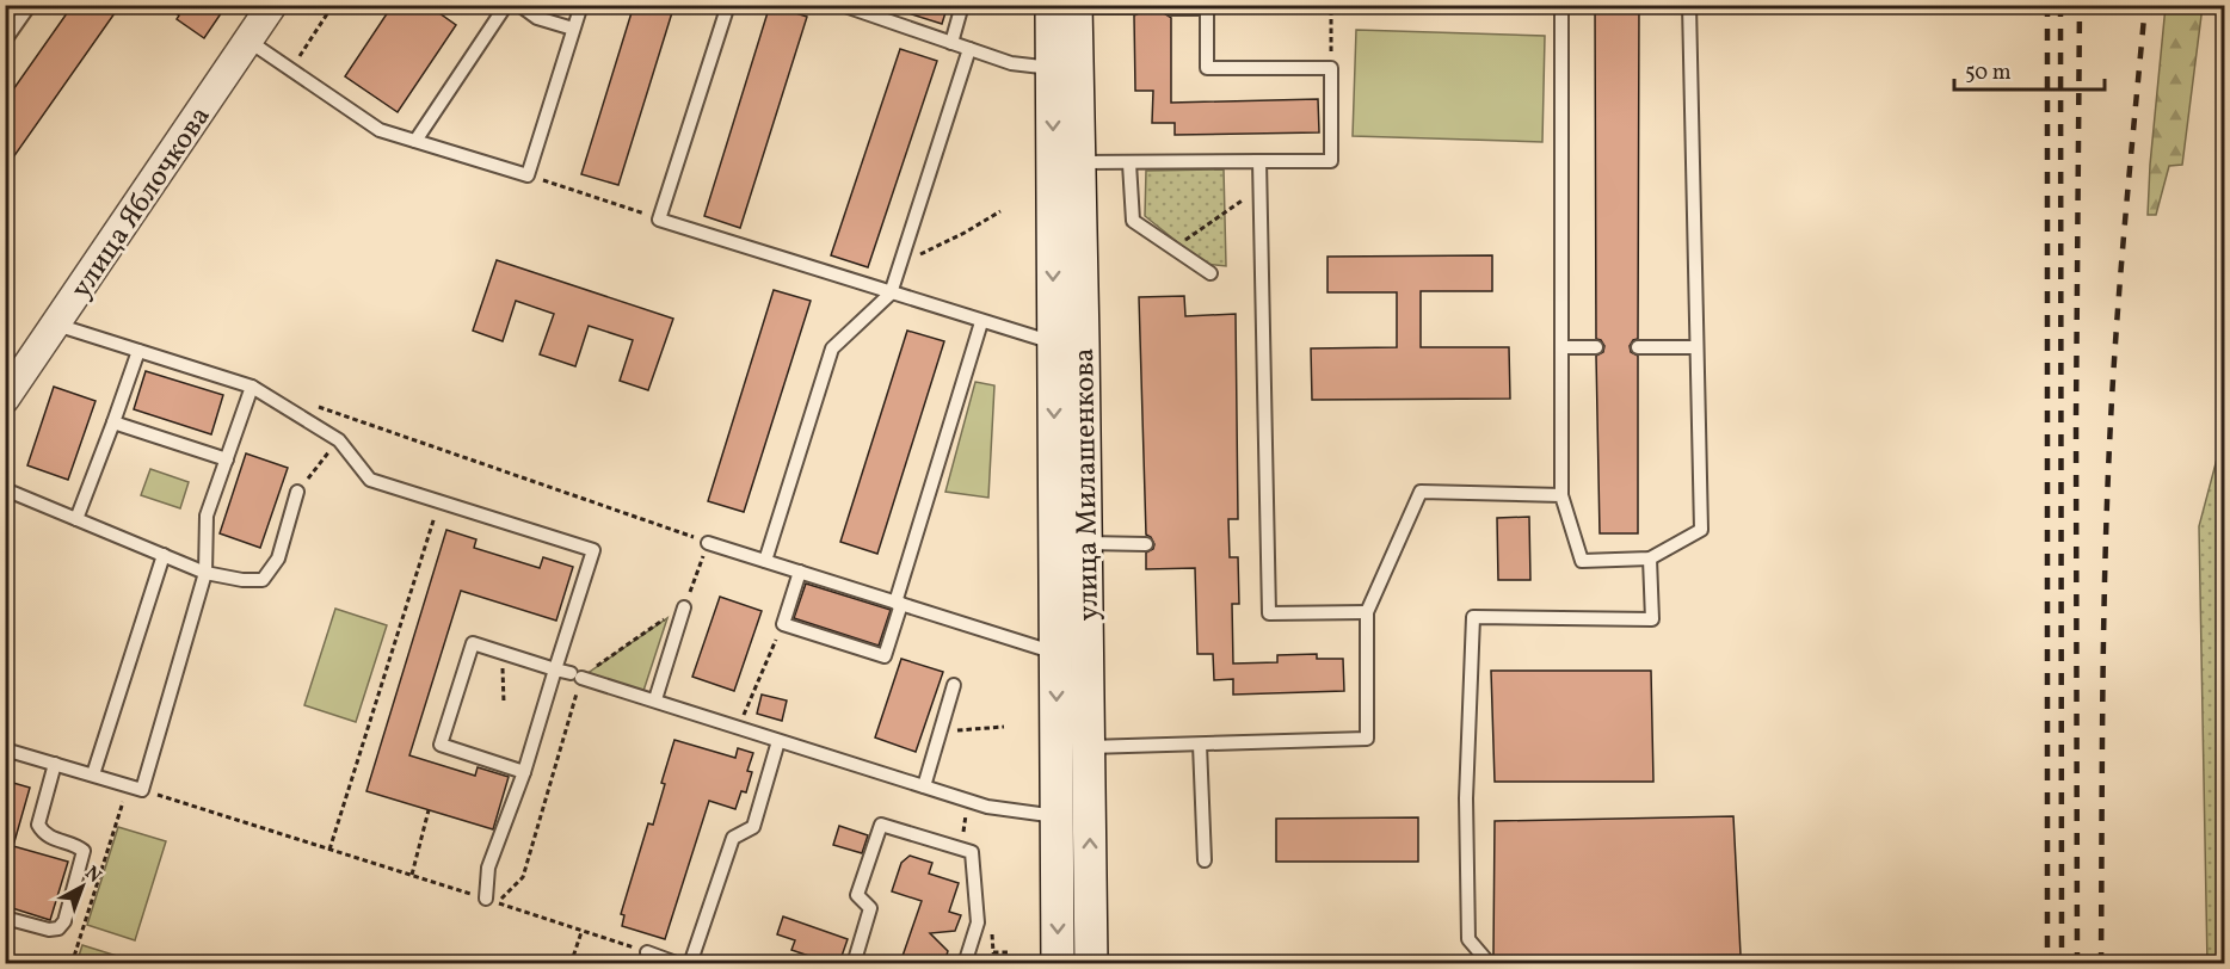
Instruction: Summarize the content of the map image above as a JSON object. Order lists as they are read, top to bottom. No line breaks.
{"streets":{"main road":["улица Милашенкова"],"street":["улица Яблочкова"]},"scale_bar":"50 m","north":"top right"}
